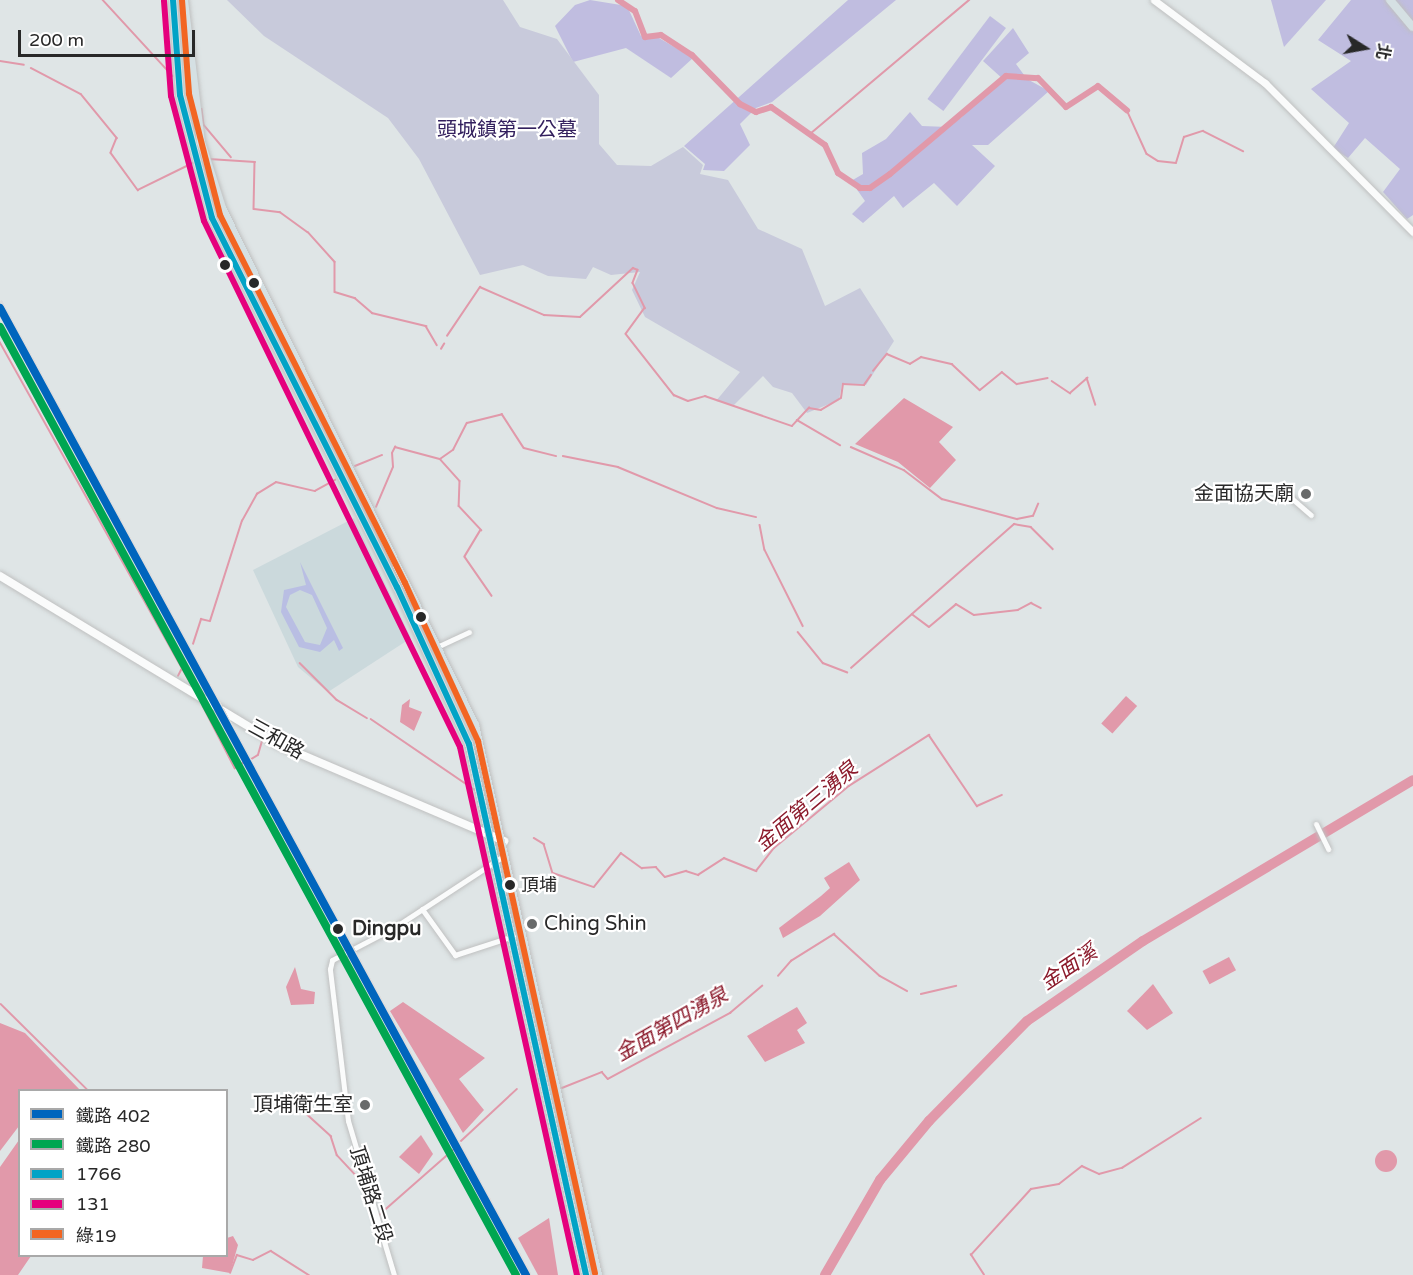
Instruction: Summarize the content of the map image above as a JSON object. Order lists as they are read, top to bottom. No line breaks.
{"streets":{"main road":["三和路"],"street":["頂埔路二段"]},"water":["金面第三湧泉","金面溪","金面第四湧泉"],"parks":["頭城鎮第一公墓"],"places":["金面協天廟","頂埔","Ching Shin","Dingpu","頂埔衛生室"],"lines":["transit line 1766","transit line 綠19","transit line 131","rail line 402","rail line 280"],"legend":["鐵路 402","鐵路 280","1766","131","綠19"],"scale_bar":"200 m","north":"right"}
